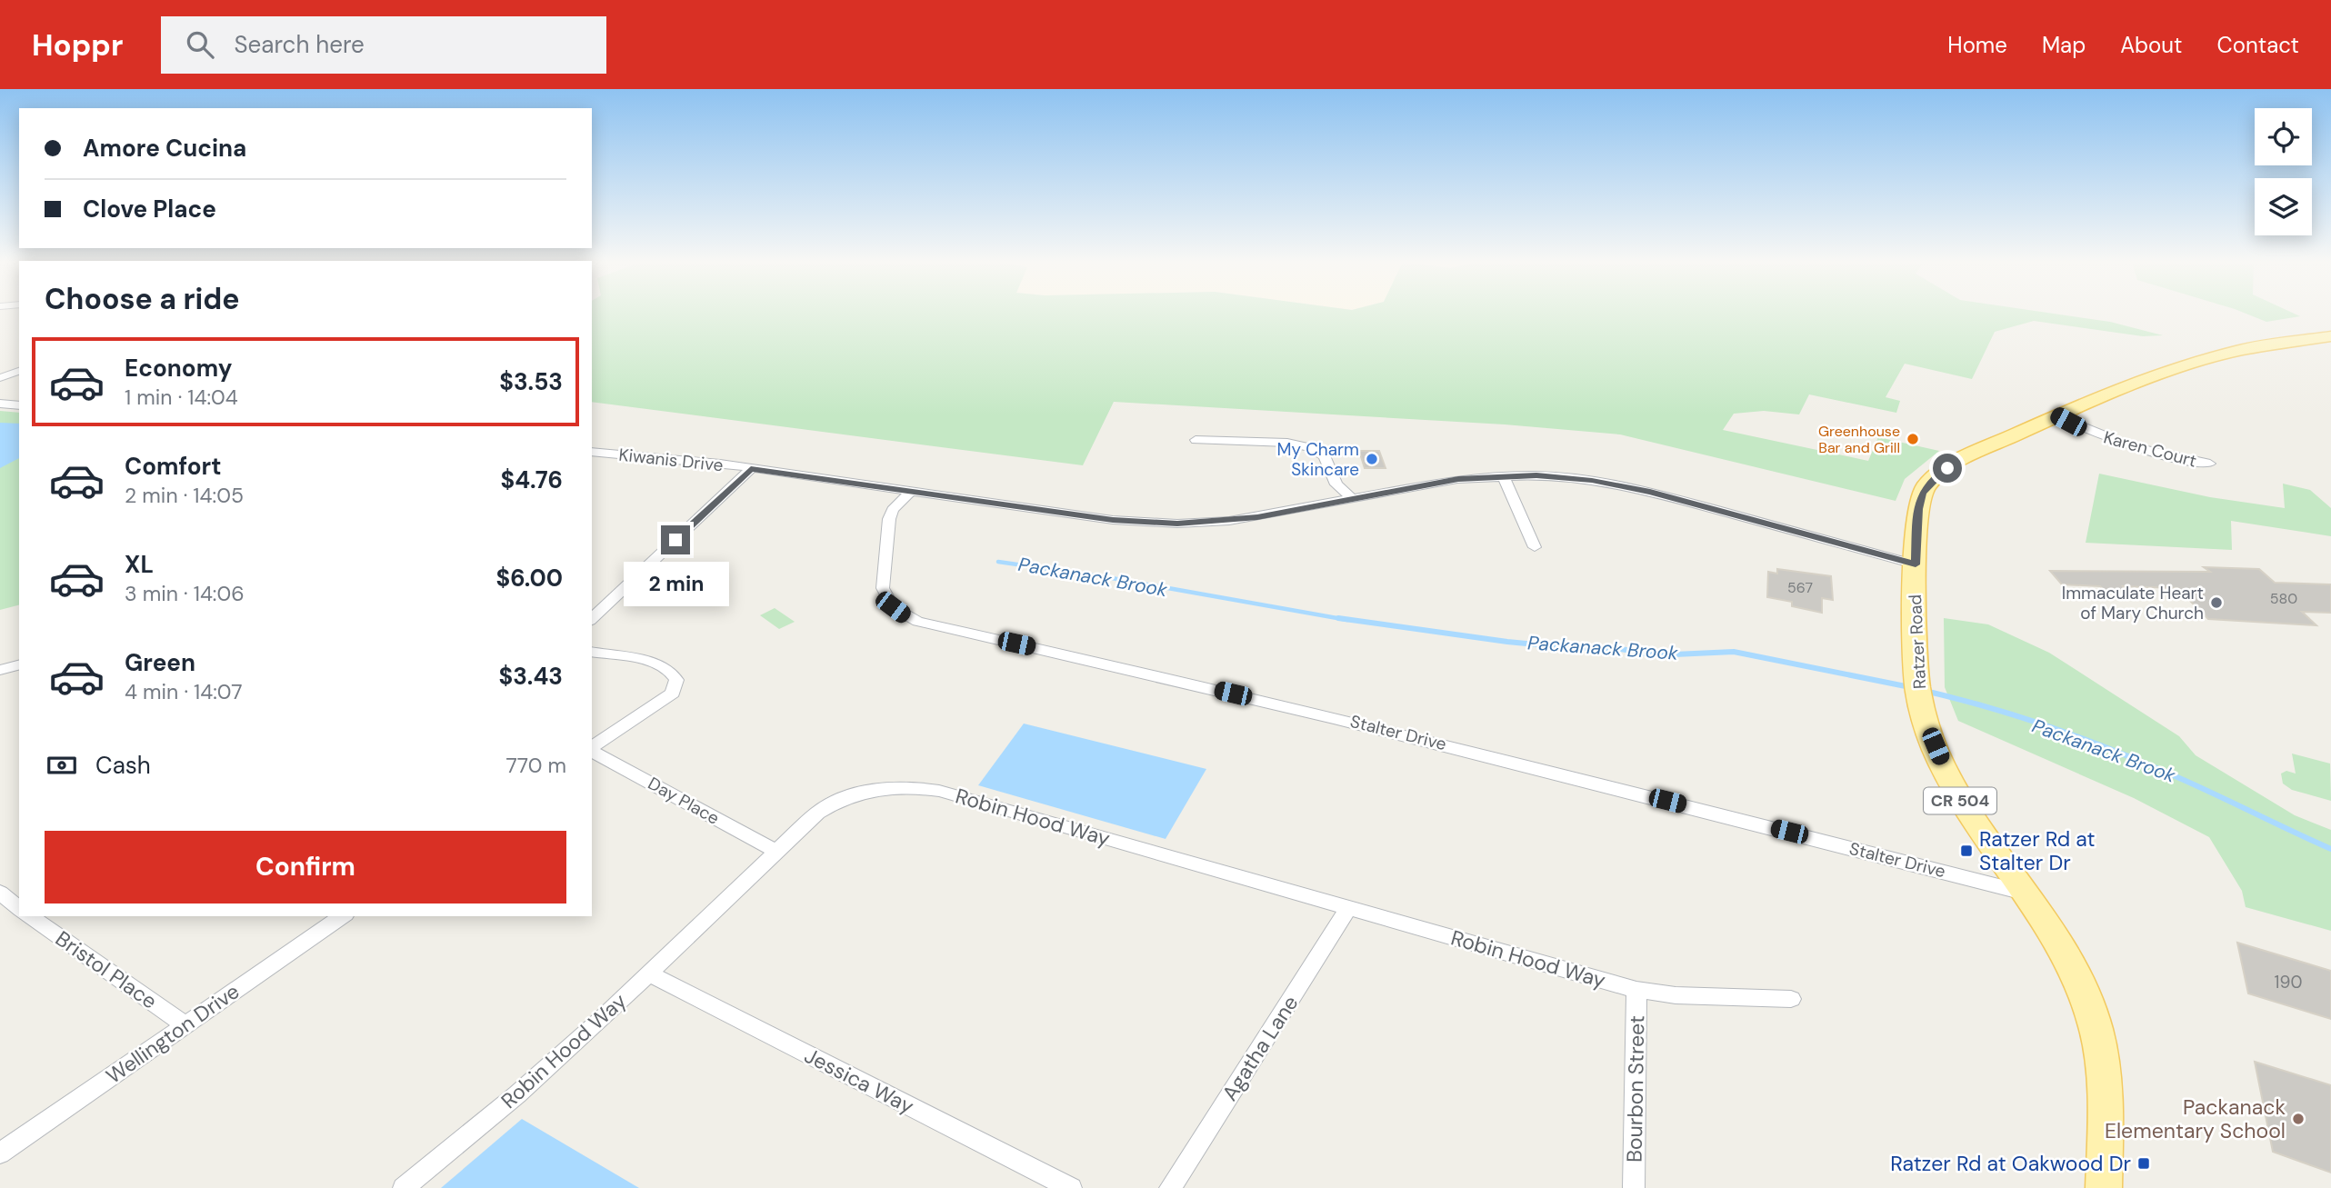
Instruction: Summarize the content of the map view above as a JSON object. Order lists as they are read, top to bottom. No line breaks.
{"streets":{"main road":["Ratzer Road","CR 504"],"street":["Karen Court","Kiwanis Drive","Stalter Drive","Day Place","Robin Hood Way","Bristol Place","Wellington Drive","Agatha Lane","Jessica Way","Bourbon Street"]},"crossings":[["Karen Court","Ratzer Road"],["Kiwanis Drive","Ratzer Road"],["Kiwanis Drive","Stalter Drive"],["Ratzer Road","Stalter Drive"],["Day Place","Robin Hood Way"],["Robin Hood Way","Agatha Lane"],["Robin Hood Way","Jessica Way"],["Robin Hood Way","Bourbon Street"],["Bristol Place","Wellington Drive"]],"water":["Packanack Brook"],"places":{"other":["Greenhouse Bar and Grill","My Charm Skincare","Immaculate Heart of Mary Church","Packanack Elementary School"],"transit":["Ratzer Rd at Stalter Dr","Ratzer Rd at Oakwood Dr"]},"house_numbers":["567","580","190"],"page":{"header":"Hoppr","search":"Search here","nav":["Home","Map","About","Contact"],"banner":["Amore Cucina","Clove Place"],"heading":"Choose a ride","list":[{"name":"Economy","note":"1 min · 14:04","value":"$3.53"},{"name":"Comfort","note":"2 min · 14:05","value":"$4.76"},{"name":"XL","note":"3 min · 14:06","value":"$6.00"},{"name":"Green","note":"4 min · 14:07","value":"$3.43"}],"bubble":"2 min","pay":["Cash","770 m"],"buttons":"Confirm"}}
